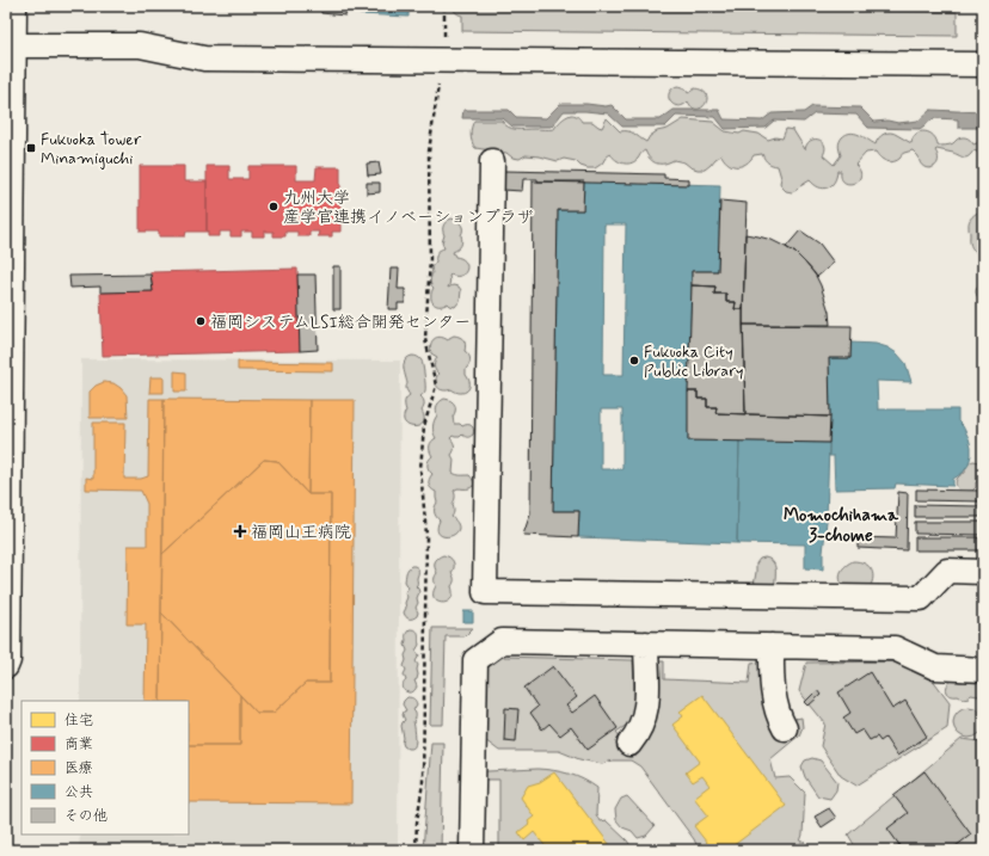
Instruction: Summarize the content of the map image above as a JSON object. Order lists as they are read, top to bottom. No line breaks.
{"districts":["Momochihama 3-chome"],"places":{"transit":["Fukuoka Tower Minamiguchi"],"other":["九州大学 産学官連携イノベーションプラザ","福岡システムLSI総合開発センター","Fukuoka City Public Library"],"health":["福岡山王病院"]},"legend":["住宅","商業","医療","公共","その他"]}
